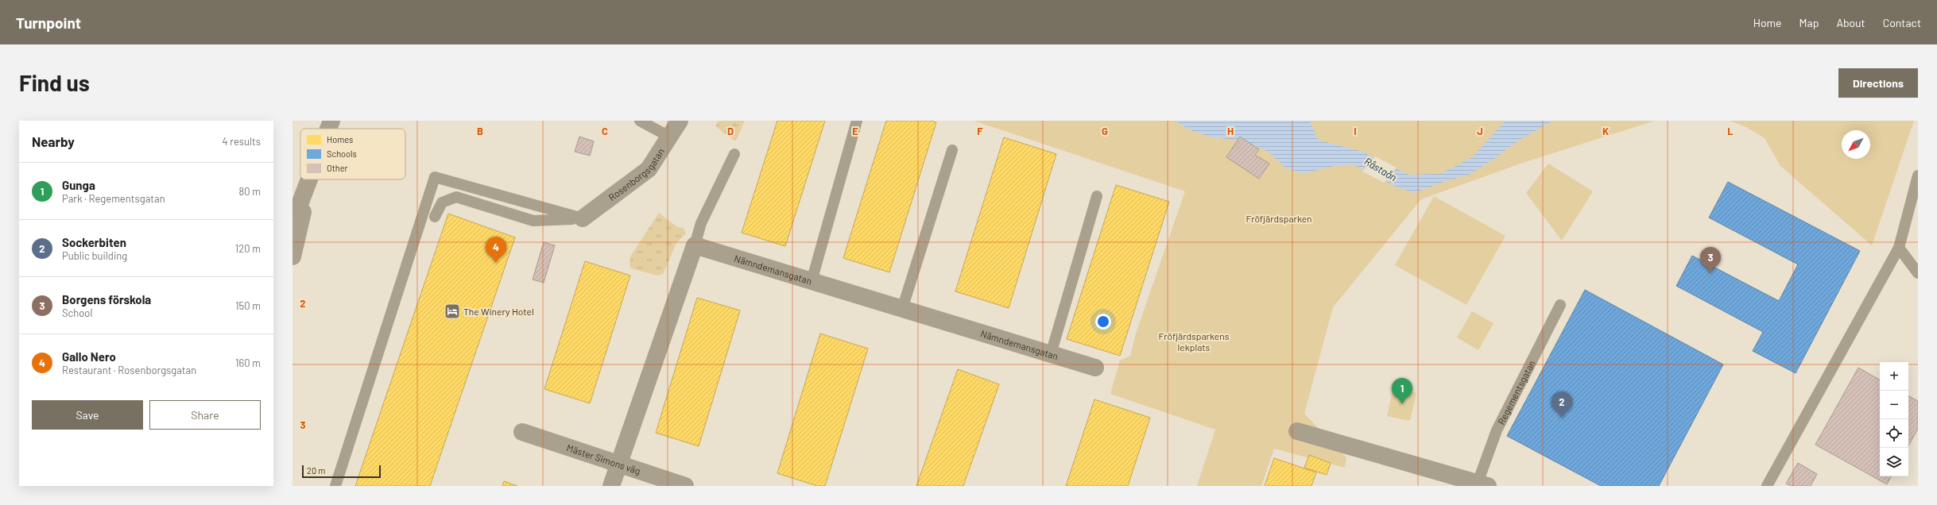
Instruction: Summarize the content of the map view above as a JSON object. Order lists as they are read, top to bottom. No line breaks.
{"streets":{"street":["Rosenborgsgatan","Nämndemansgatan","Regementsgatan","Mäster Simons väg"]},"water":["Råstaån"],"parks":["Fröfjärdsparken","Fröfjärdsparkens lekplats"],"places":{"hotel":["The Winery Hotel"]},"legend":["Homes","Schools","Other"],"scale_bar":"20 m","north":"bottom left","page":{"header":"Turnpoint","nav":["Home","Map","About","Contact"],"buttons":["Directions",["Save","Share"]],"title":"Find us","heading":["Nearby","4 results"],"list":[{"mark":"1","name":"Gunga","note":"Park · Regementsgatan","value":"80 m"},{"mark":"2","name":"Sockerbiten","note":"Public building","value":"120 m"},{"mark":"3","name":"Borgens förskola","note":"School","value":"150 m"},{"mark":"4","name":"Gallo Nero","note":"Restaurant · Rosenborgsgatan","value":"160 m"}],"pins":["4","3","1","2"],"map_buttons":["+","−"],"scale":"20 m"},"grid":{"columns":["B","C","D","E","F","G","H","I","J","K","L"],"rows":["2","3"]}}
